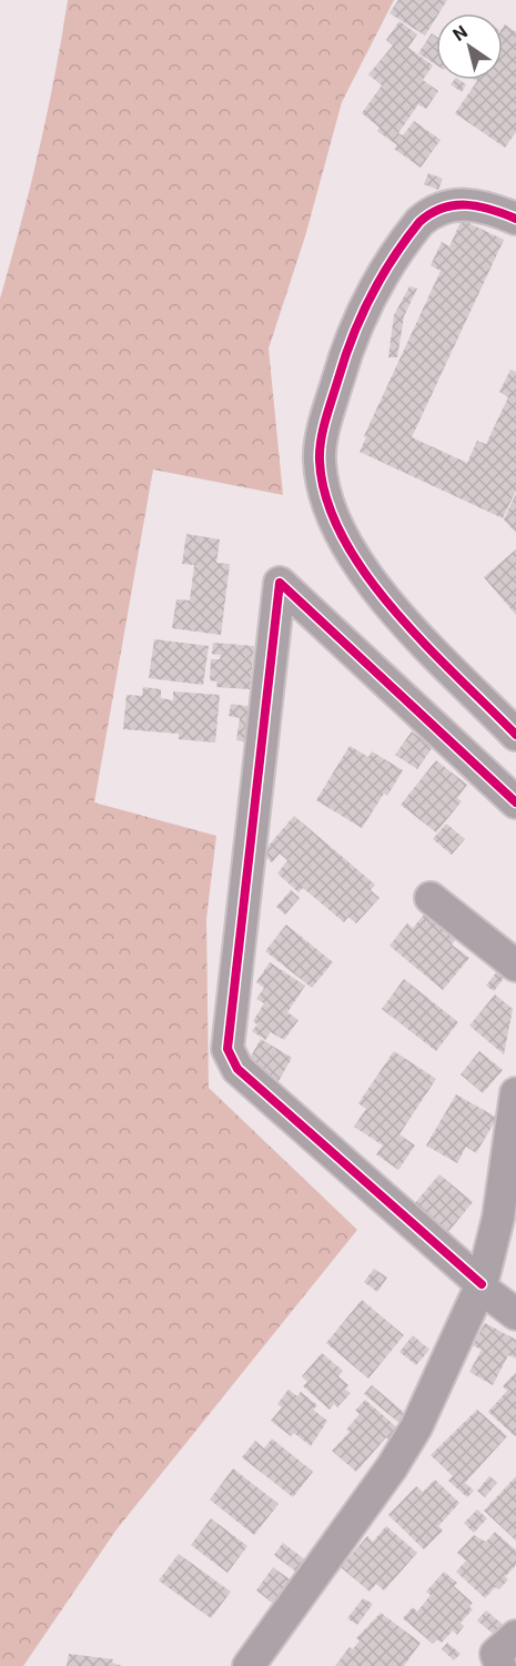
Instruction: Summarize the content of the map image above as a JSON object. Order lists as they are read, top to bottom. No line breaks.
{"north":"top left"}
